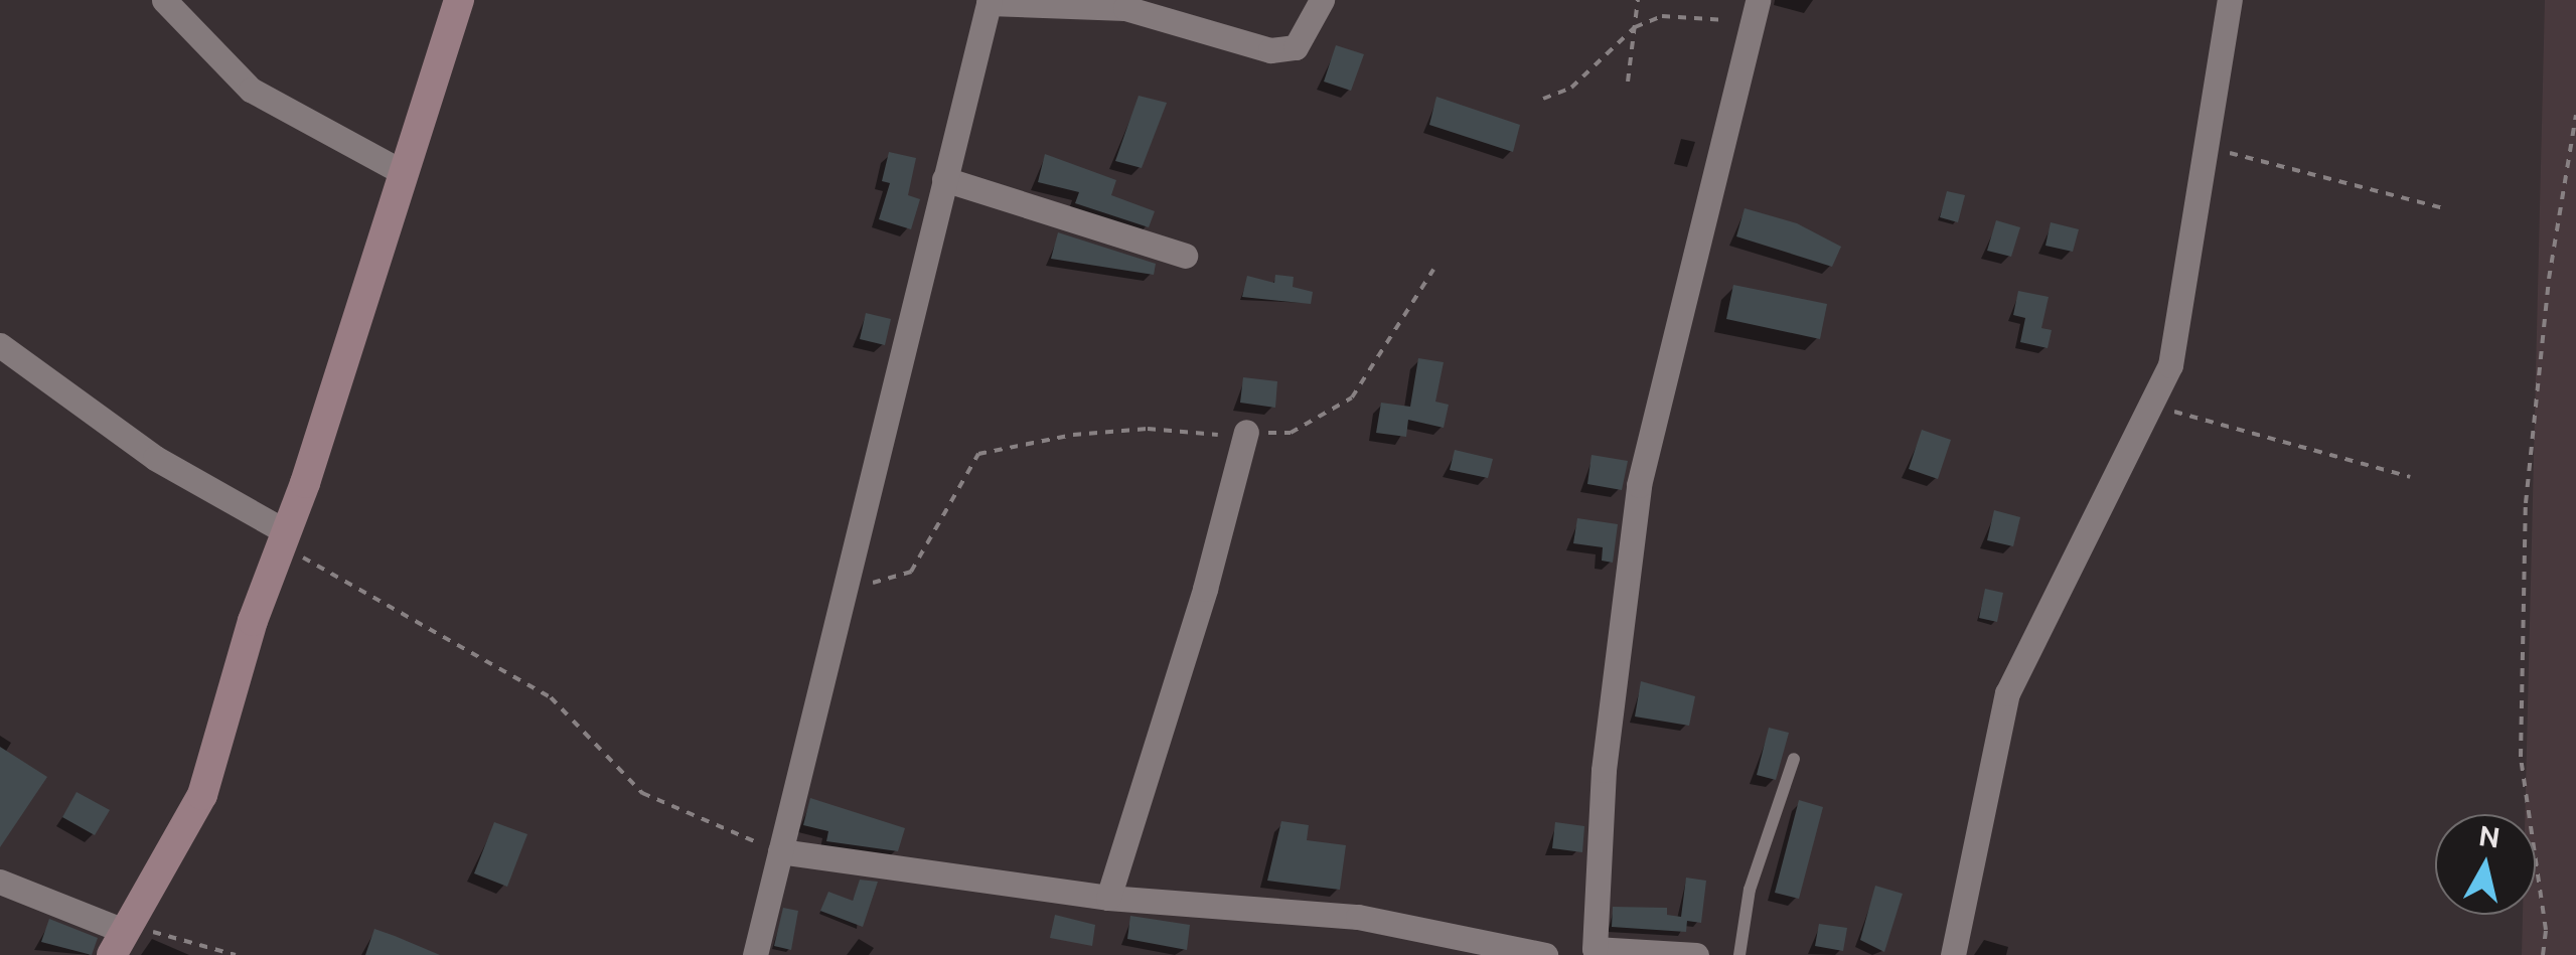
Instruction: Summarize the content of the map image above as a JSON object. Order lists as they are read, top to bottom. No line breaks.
{"north":"top"}
